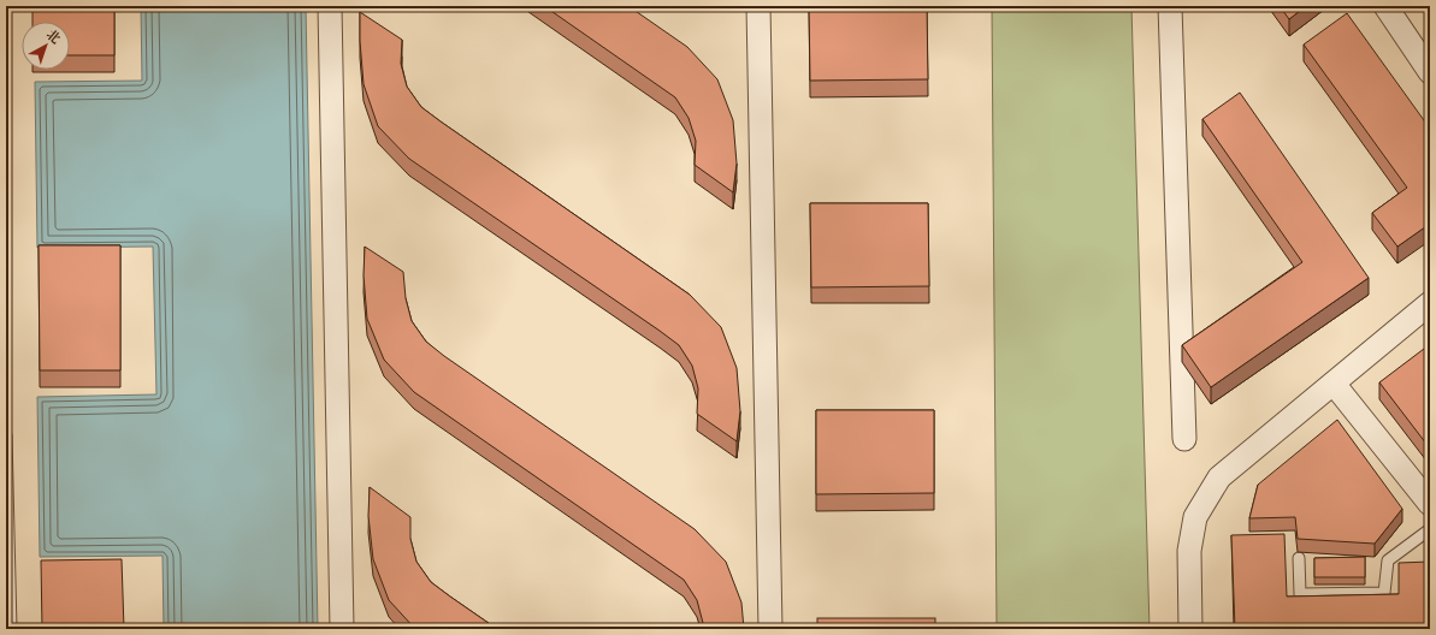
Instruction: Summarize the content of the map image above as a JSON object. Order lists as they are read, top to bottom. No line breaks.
{"north":"top right"}
